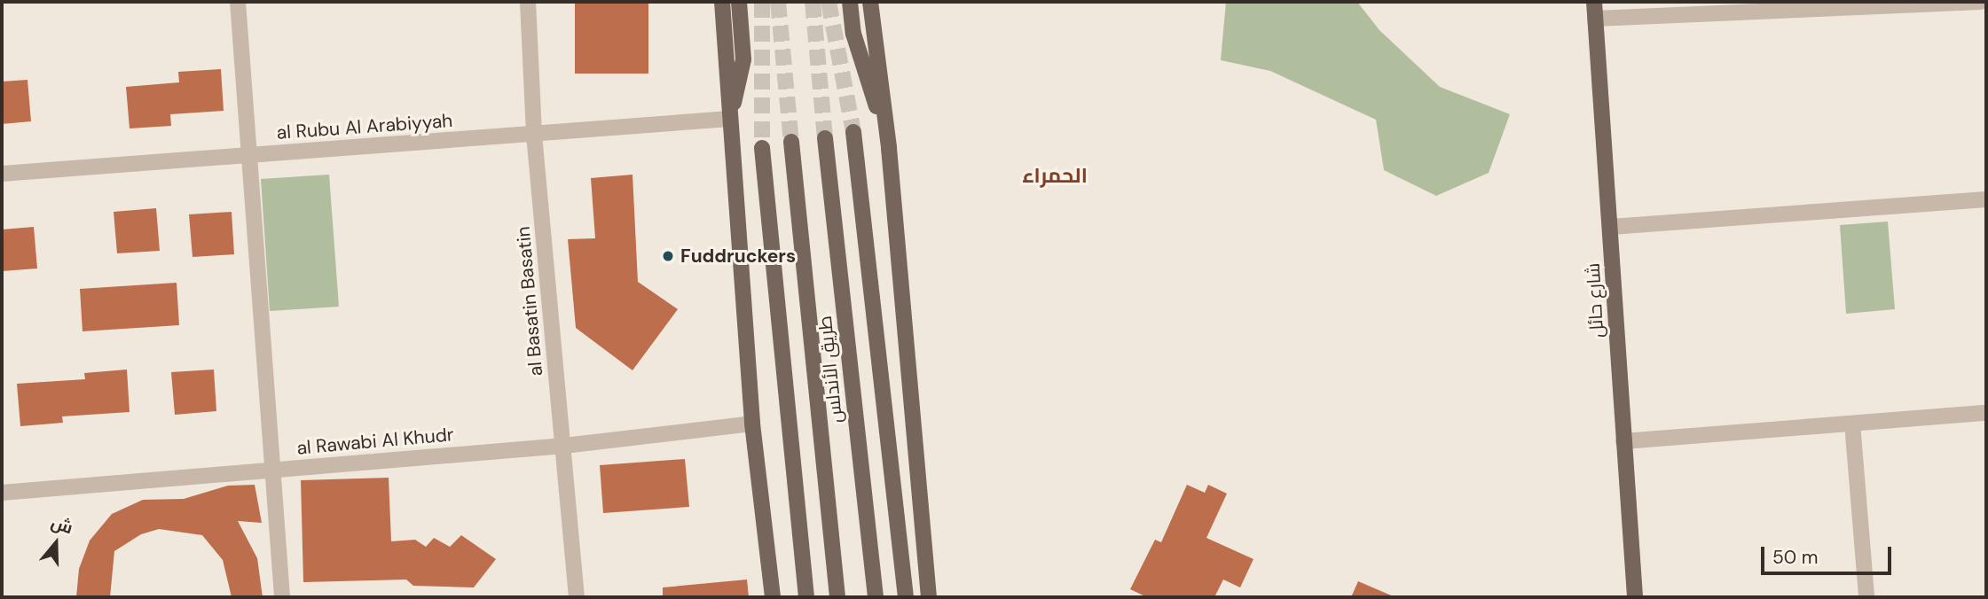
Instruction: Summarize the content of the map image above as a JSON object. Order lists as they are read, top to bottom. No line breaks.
{"streets":{"main road":["شارع حائل","طريق الأندلس"],"street":["al Rubu Al Arabiyyah","al Basatin Basatin","al Rawabi Al Khudr"]},"crossings":[["al Rubu Al Arabiyyah","al Basatin Basatin"],["al Basatin Basatin","al Rawabi Al Khudr"]],"districts":["الحمراء"],"places":["Fuddruckers"],"scale_bar":"50 m","north":"top"}
